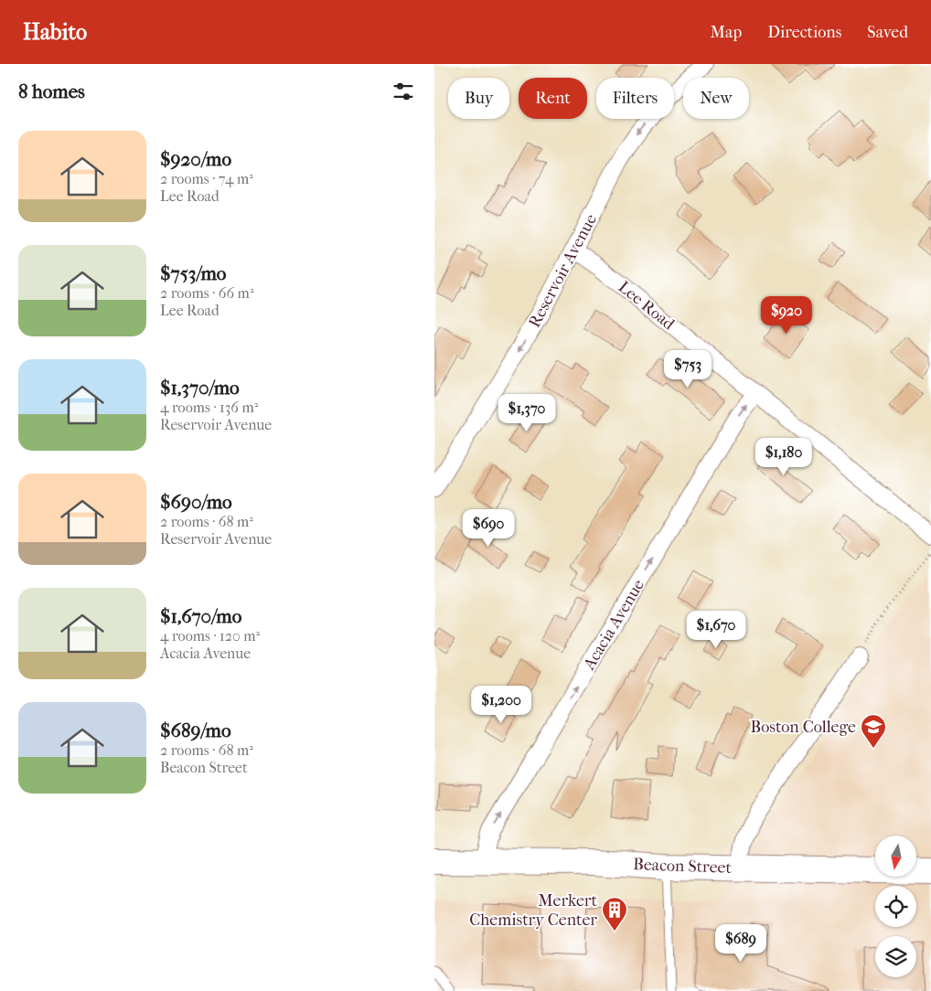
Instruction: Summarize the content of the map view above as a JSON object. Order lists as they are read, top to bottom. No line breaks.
{"streets":{"main road":["Beacon Street"],"street":["Reservoir Avenue","Lee Road","Acacia Avenue"]},"crossings":[["Reservoir Avenue","Lee Road"],["Lee Road","Acacia Avenue"],["Acacia Avenue","Beacon Street"]],"one_way":["Reservoir Avenue","Acacia Avenue"],"places":{"school or university":["Boston College"],"building":["Merkert Chemistry Center"]},"north":"bottom","page":{"header":"Habito","nav":["Map","Directions","Saved"],"heading":"8 homes","chip":["Buy","Rent","Filters","New"],"list":[{"name":"$920/mo","note":"2 rooms · 74 m² · Lee Road"},{"name":"$753/mo","note":"2 rooms · 66 m² · Lee Road"},{"name":"$1,370/mo","note":"4 rooms · 136 m² · Reservoir Avenue"},{"name":"$690/mo","note":"2 rooms · 68 m² · Reservoir Avenue"},{"name":"$1,670/mo","note":"4 rooms · 120 m² · Acacia Avenue"},{"name":"$689/mo","note":"2 rooms · 68 m² · Beacon Street"}],"price":["$920","$753","$1,370","$1,180","$690","$1,670","$1,200","$689"]}}
